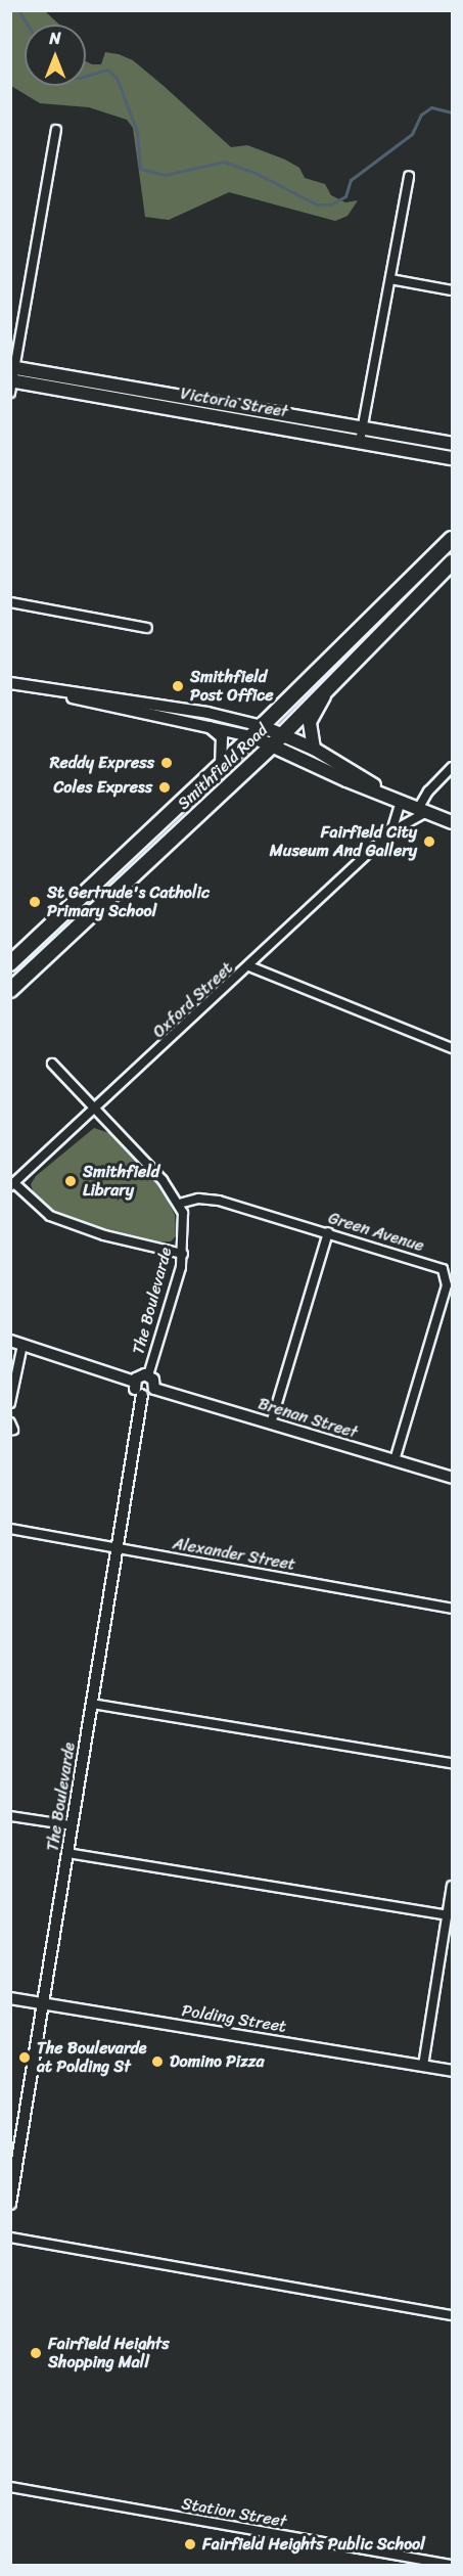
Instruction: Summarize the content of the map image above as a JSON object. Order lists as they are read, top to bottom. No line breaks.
{"streets":{"highway":["Smithfield Road"],"main road":["Victoria Street"],"street":["Oxford Street","Green Avenue","The Boulevarde","Brenan Street","Alexander Street","Polding Street","Station Street"]},"crossings":[["Green Avenue","The Boulevarde"],["Green Avenue","Brenan Street"],["The Boulevarde","Alexander Street"],["The Boulevarde","Polding Street"]],"places":["Smithfield Post Office","Reddy Express","Coles Express","Fairfield City Museum And Gallery","St Gertrude's Catholic Primary School","Smithfield Library","The Boulevarde at Polding St","Domino Pizza","Fairfield Heights Shopping Mall","Fairfield Heights Public School"],"north":"top"}
